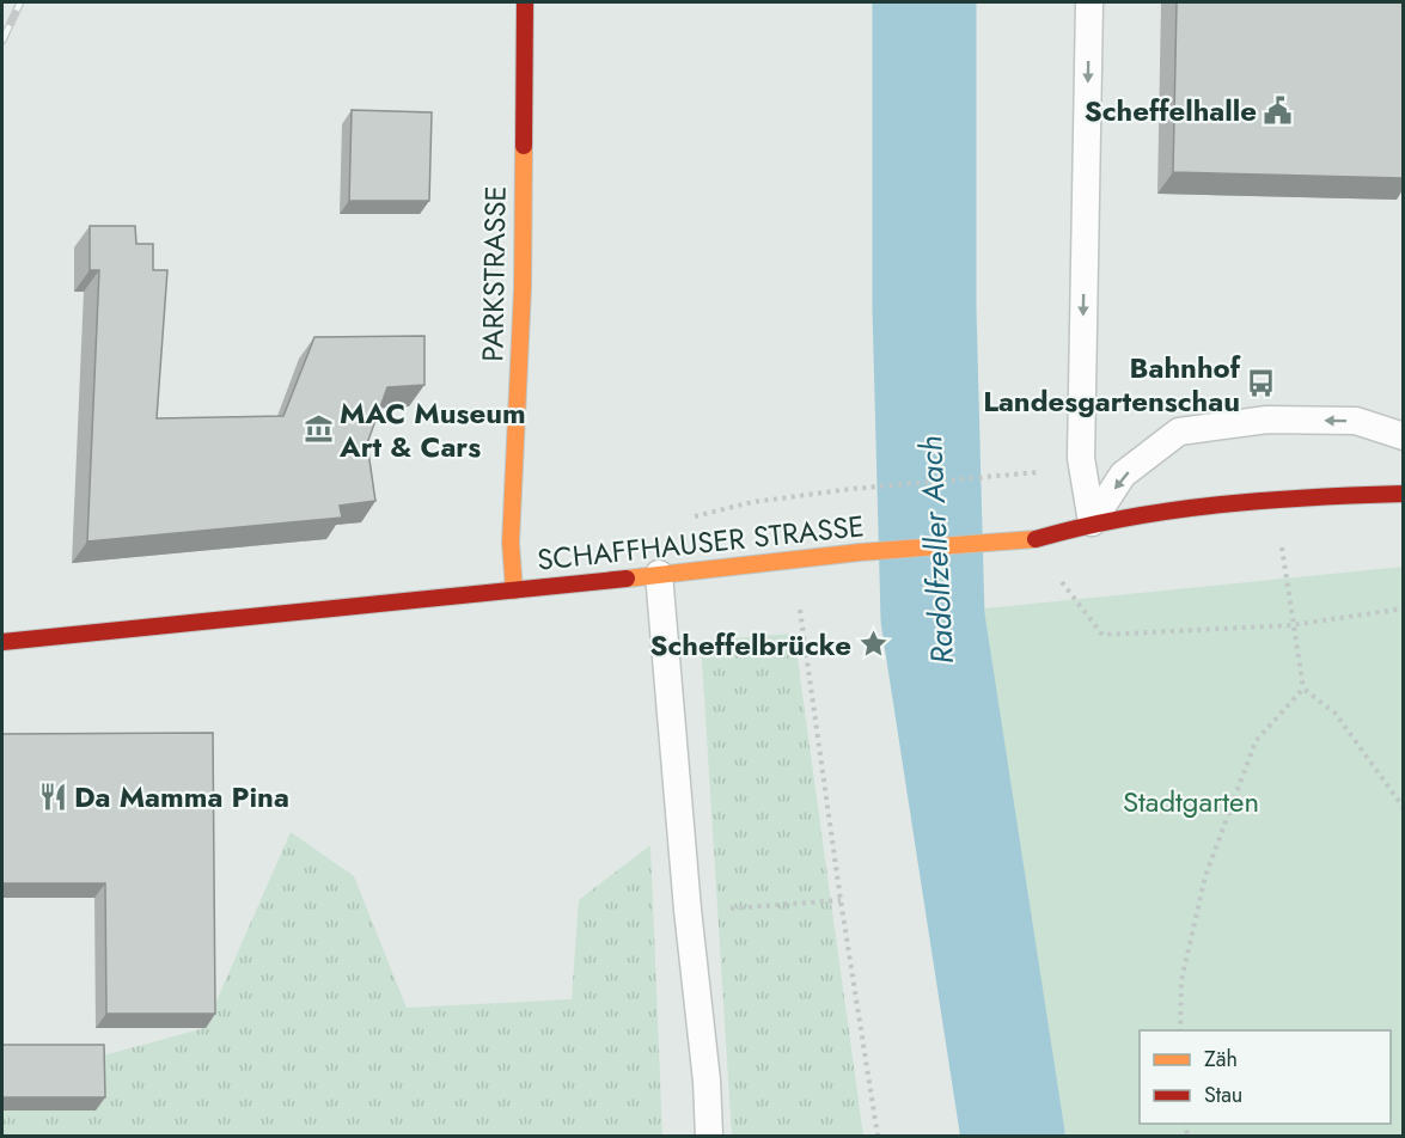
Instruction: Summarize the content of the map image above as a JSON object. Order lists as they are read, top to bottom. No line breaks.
{"streets":{"main road":["PARKSTRASSE","SCHAFFHAUSER STRASSE"]},"crossings":[["PARKSTRASSE","SCHAFFHAUSER STRASSE"]],"water":["Radolfzeller Aach"],"parks":["Stadtgarten"],"places":{"public building":["Scheffelhalle"],"bus stop":["Bahnhof Landesgartenschau"],"museum":["MAC Museum Art & Cars"],"place":["Scheffelbrücke"],"restaurant":["Da Mamma Pina"]},"legend":["Zäh","Stau"]}
